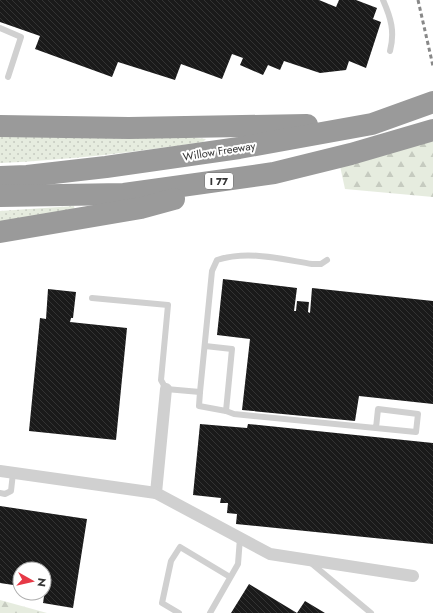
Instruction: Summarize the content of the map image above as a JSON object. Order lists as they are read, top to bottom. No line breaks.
{"streets":{"highway":["Willow Freeway","I 77"]},"north":"right"}
